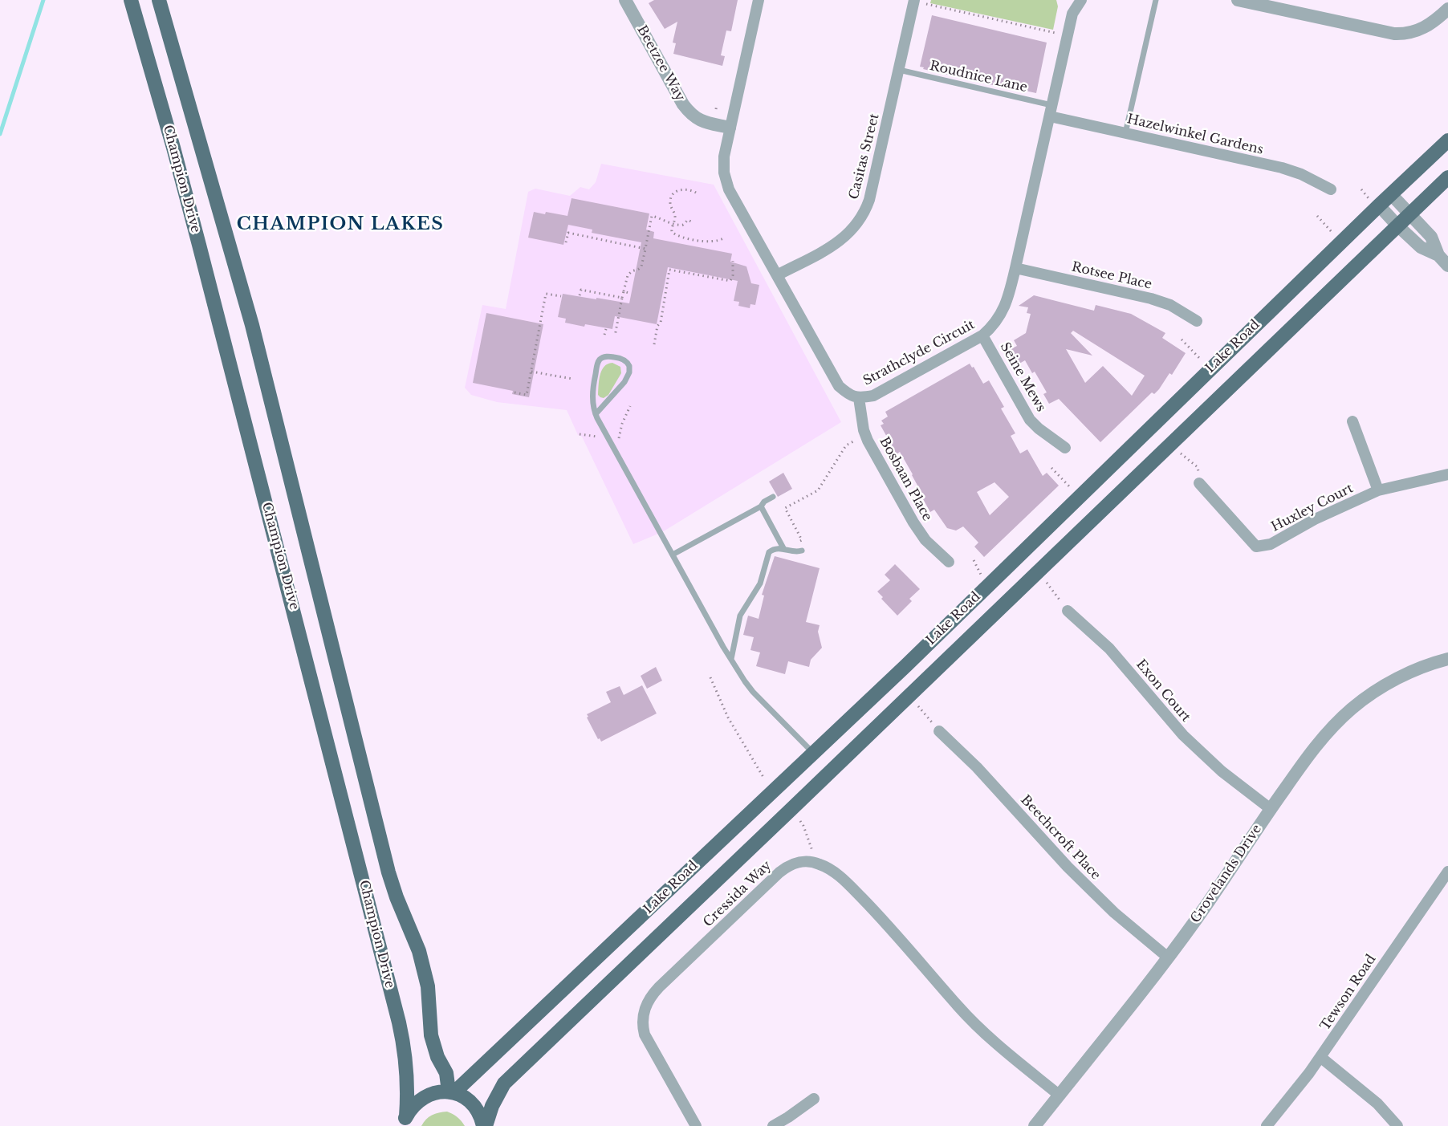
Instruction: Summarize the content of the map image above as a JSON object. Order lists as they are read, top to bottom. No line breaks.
{"streets":{"main road":["Champion Drive","Lake Road"],"street":["Beetzee Way","Hazelwinkel Gardens","Casitas Street","Rotsee Place","Strathclyde Circuit","Seine Mews","Bosbaan Place","Huxley Court","Exon Court","Beechcroft Place","Grovelands Drive","Cressida Way","Tewson Road"],"lane":["Roudnice Lane"]},"crossings":[["Beetzee Way","Strathclyde Circuit"],["Roudnice Lane","Hazelwinkel Gardens"],["Roudnice Lane","Casitas Street"],["Roudnice Lane","Strathclyde Circuit"],["Hazelwinkel Gardens","Strathclyde Circuit"],["Casitas Street","Strathclyde Circuit"],["Champion Drive","Lake Road"],["Rotsee Place","Strathclyde Circuit"],["Strathclyde Circuit","Seine Mews"],["Strathclyde Circuit","Bosbaan Place"],["Exon Court","Grovelands Drive"],["Beechcroft Place","Grovelands Drive"],["Grovelands Drive","Cressida Way"]],"districts":["CHAMPION LAKES"]}
